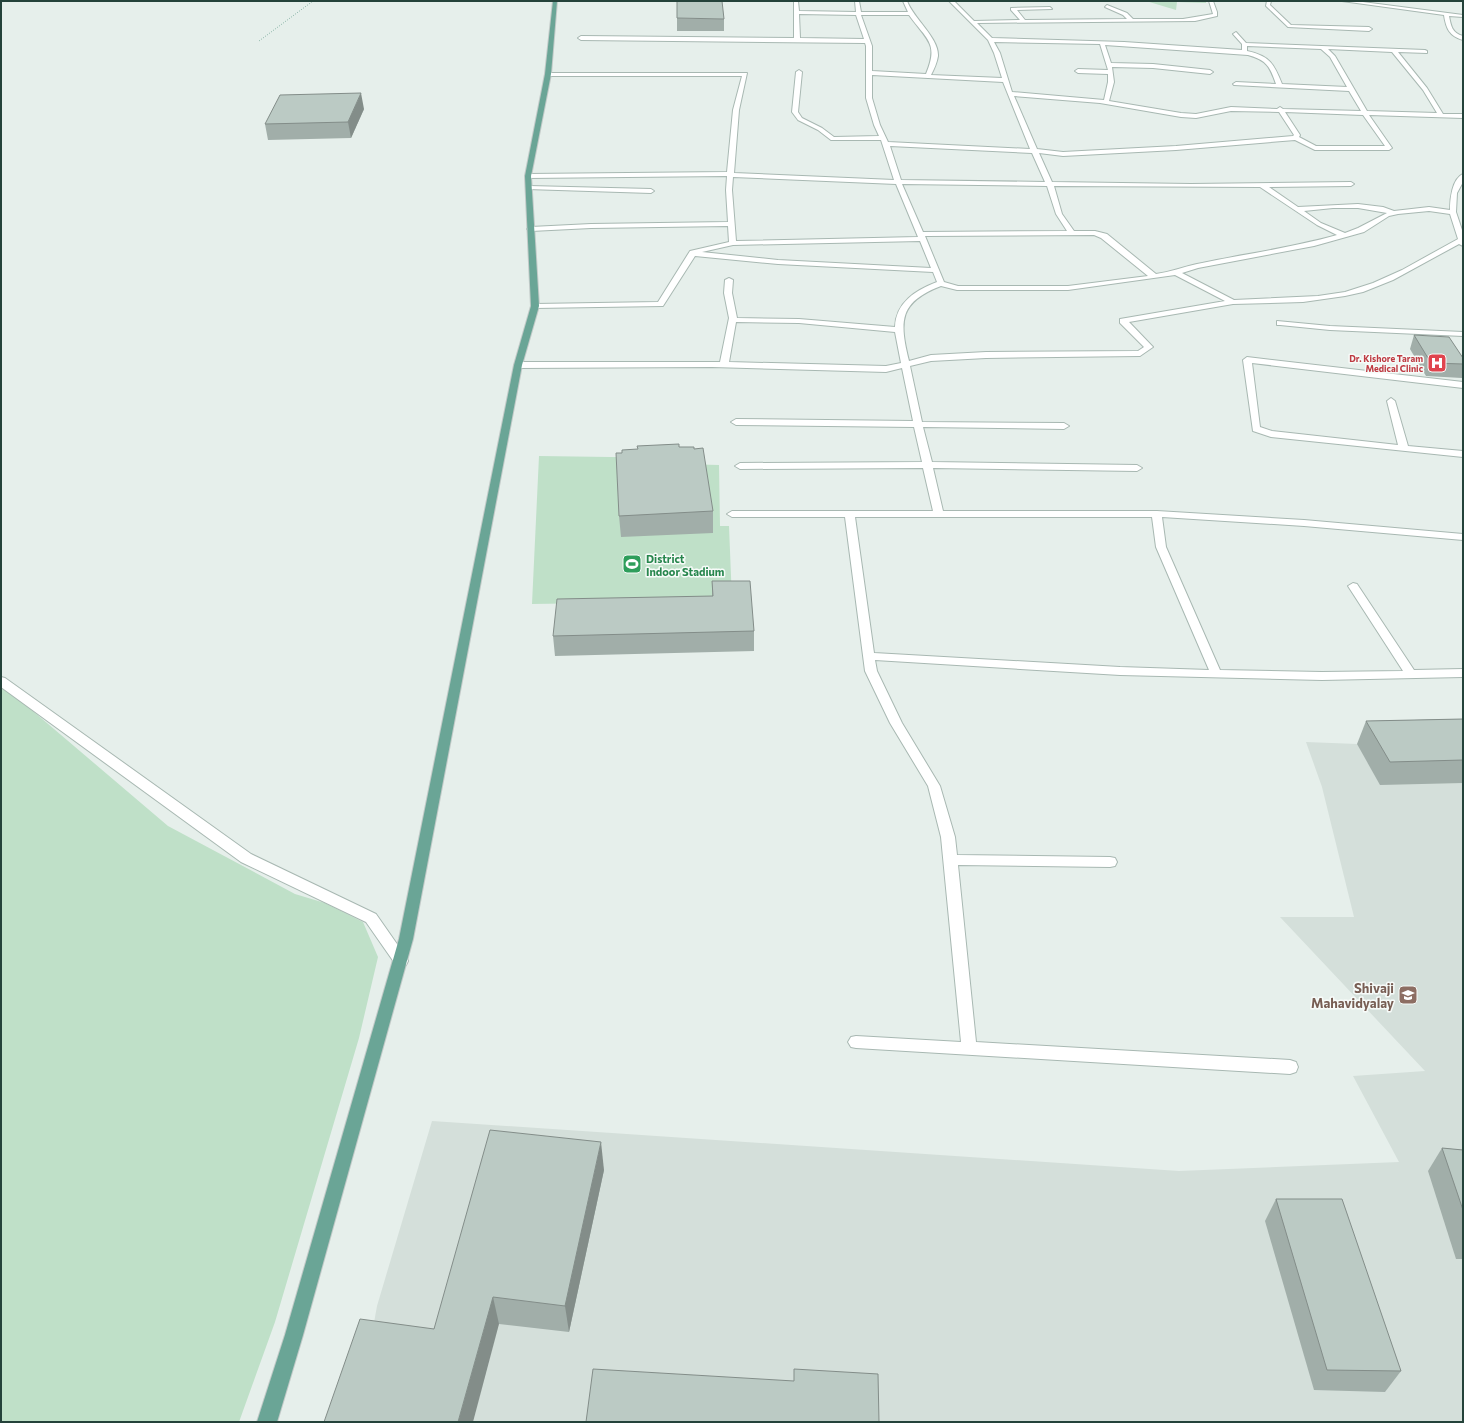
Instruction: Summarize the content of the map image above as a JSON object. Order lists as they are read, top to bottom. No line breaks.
{"places":{"hospital":["Dr. Kishore Taram Medical Clinic"],"sports":["District Indoor Stadium"],"school or university":["Shivaji Mahavidyalay"]}}
